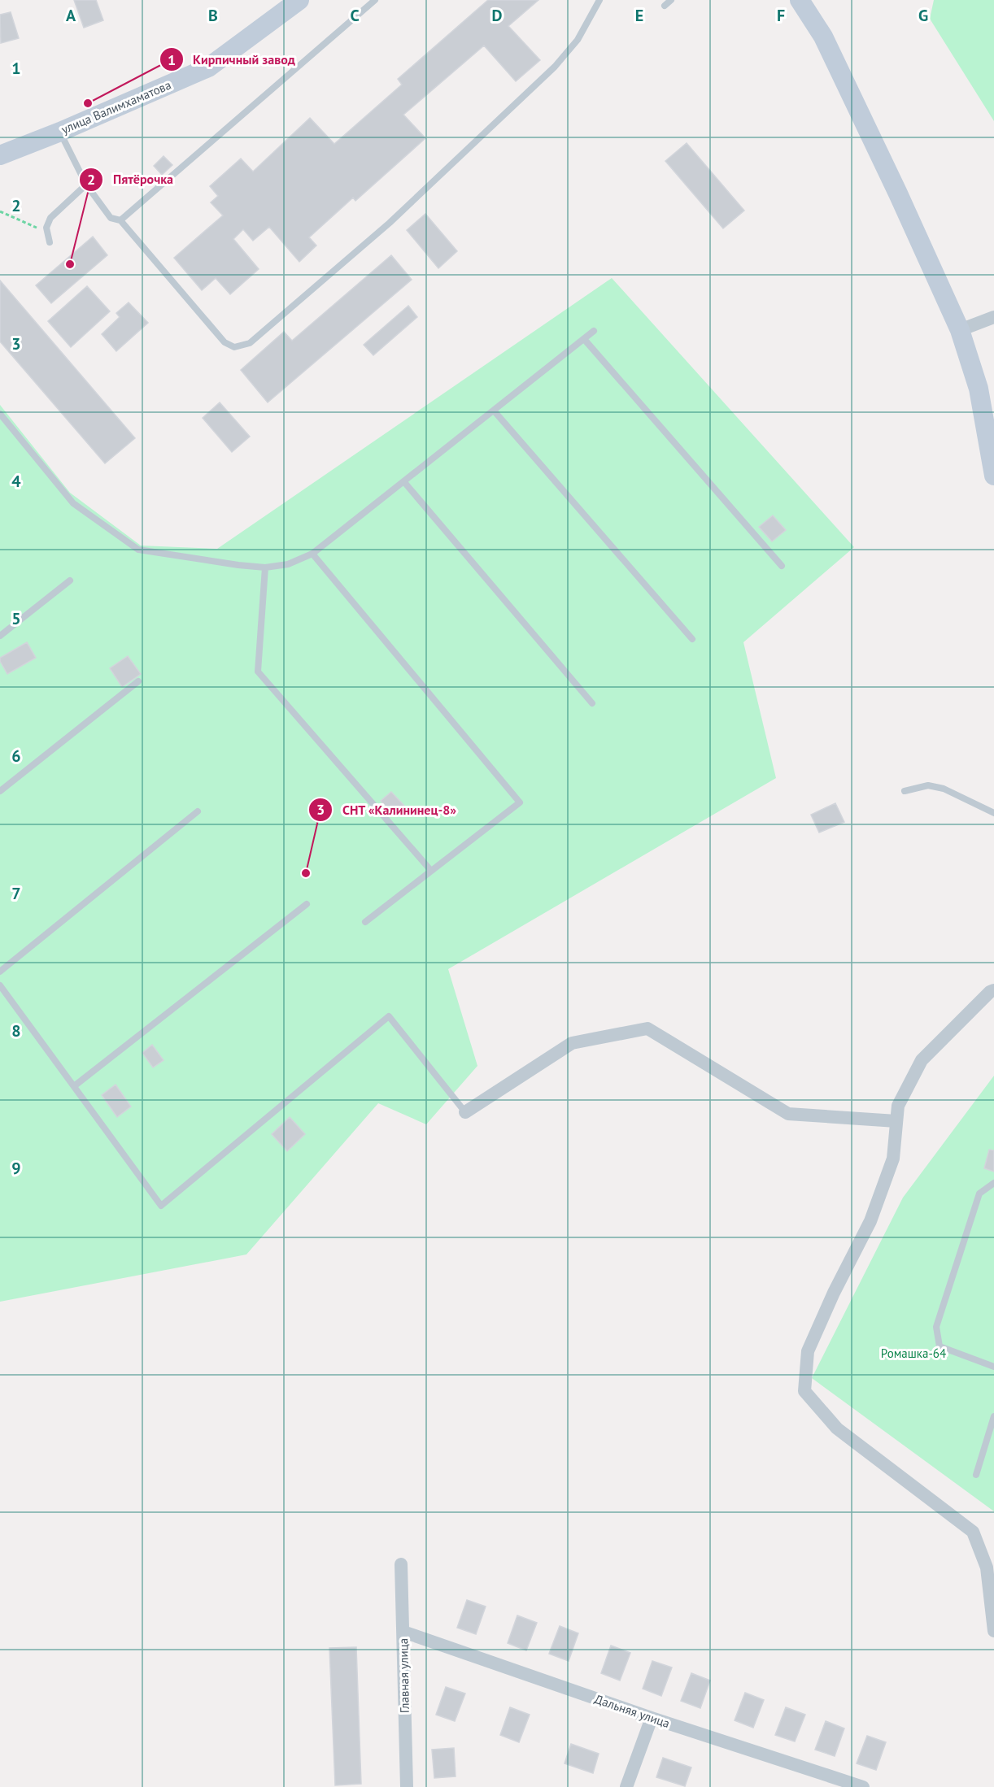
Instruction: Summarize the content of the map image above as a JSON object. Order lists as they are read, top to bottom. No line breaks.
{"streets":{"main road":["улица Валимхаматова"],"street":["Главная улица","Дальняя улица"]},"crossings":[["Главная улица","Дальняя улица"]],"parks":["Ромашка-64"],"places":["Кирпичный завод","Пятёрочка","СНТ «Калининец-8»"],"grid":{"columns":["A","B","C","D","E","F","G"],"rows":["1","2","3","4","5","6","7","8","9"]}}
